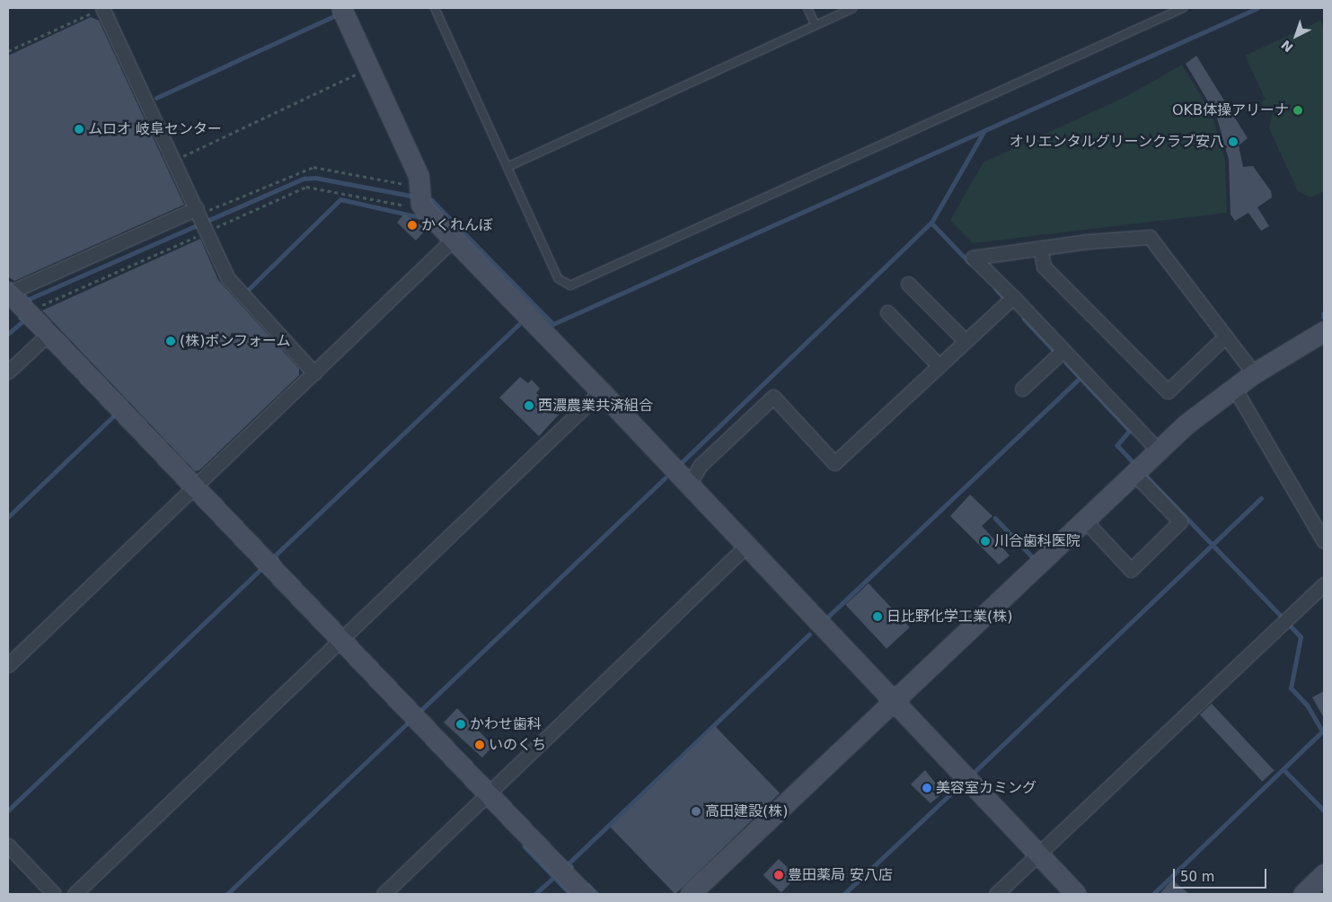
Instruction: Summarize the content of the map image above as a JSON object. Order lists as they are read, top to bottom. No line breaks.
{"places":["OKB体操アリーナ","ムロオ 岐阜センター","オリエンタルグリーンクラブ安八","かくれんぼ","(株)ボンフォーム","西濃農業共済組合","川合歯科医院","日比野化学工業(株)","かわせ歯科","いのくち","美容室カミング","高田建設(株)","豊田薬局 安八店"],"scale_bar":"50 m","north":"bottom left"}
